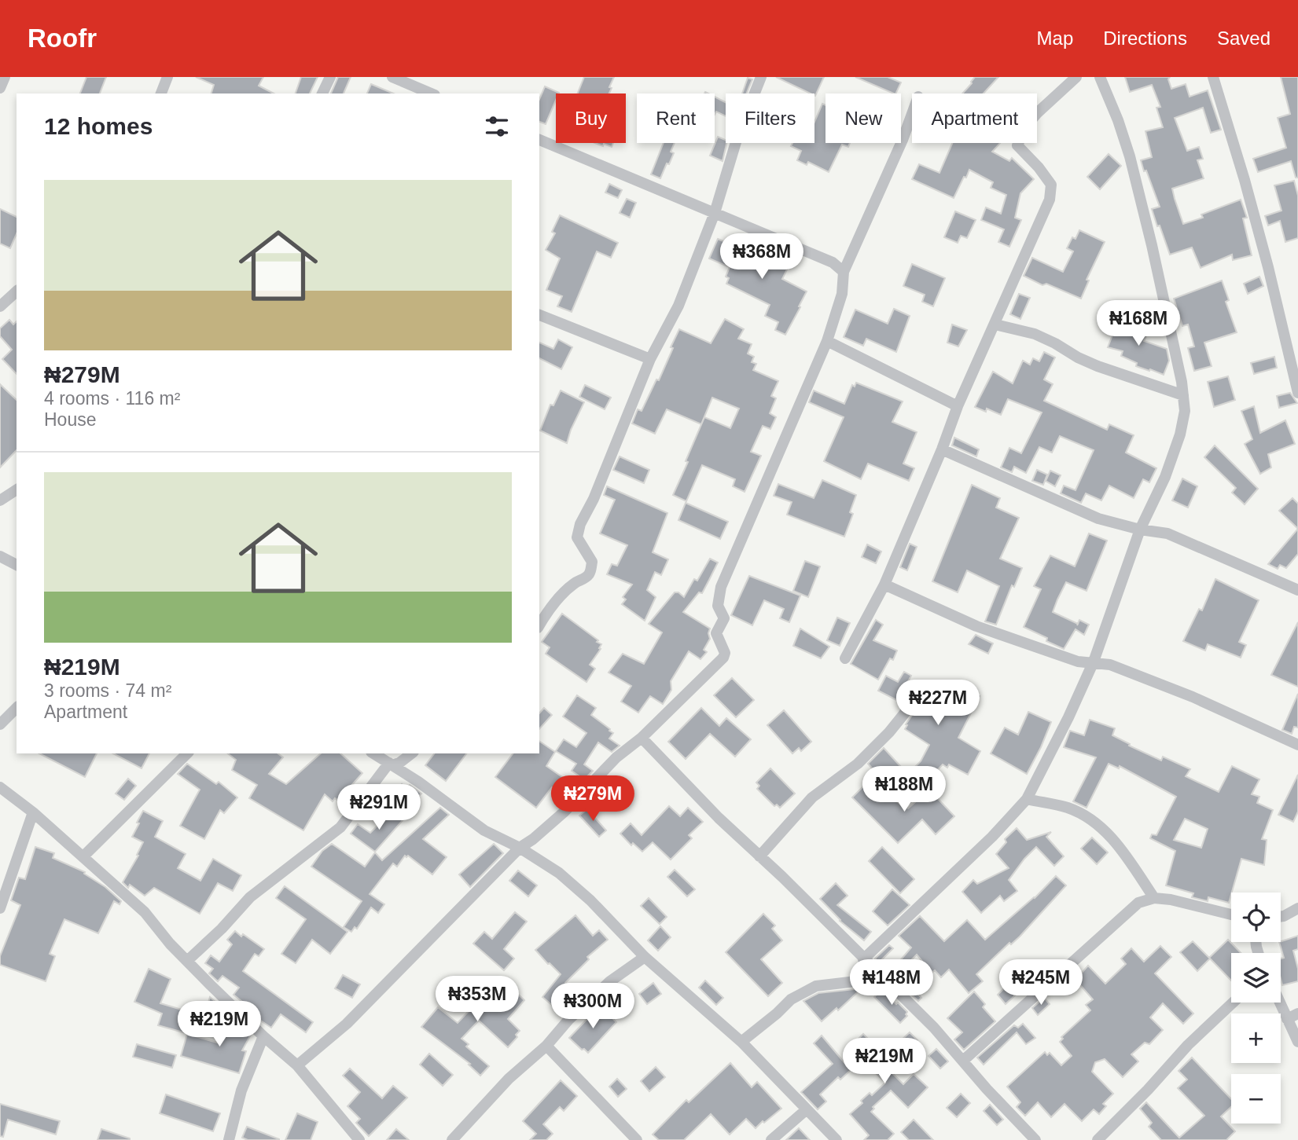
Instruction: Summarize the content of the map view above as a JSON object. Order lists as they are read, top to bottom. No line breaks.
{"page":{"header":"Roofr","nav":["Map","Directions","Saved"],"chip":["Buy","Rent","Filters","New","Apartment"],"heading":"12 homes","list":[{"name":"₦279M","note":"4 rooms · 116 m² · House"},{"name":"₦219M","note":"3 rooms · 74 m² · Apartment"}],"price":["₦368M","₦168M","₦227M","₦188M","₦279M","₦291M","₦148M","₦245M","₦353M","₦300M","₦219M","₦219M"],"map_buttons":["+","−"]}}
